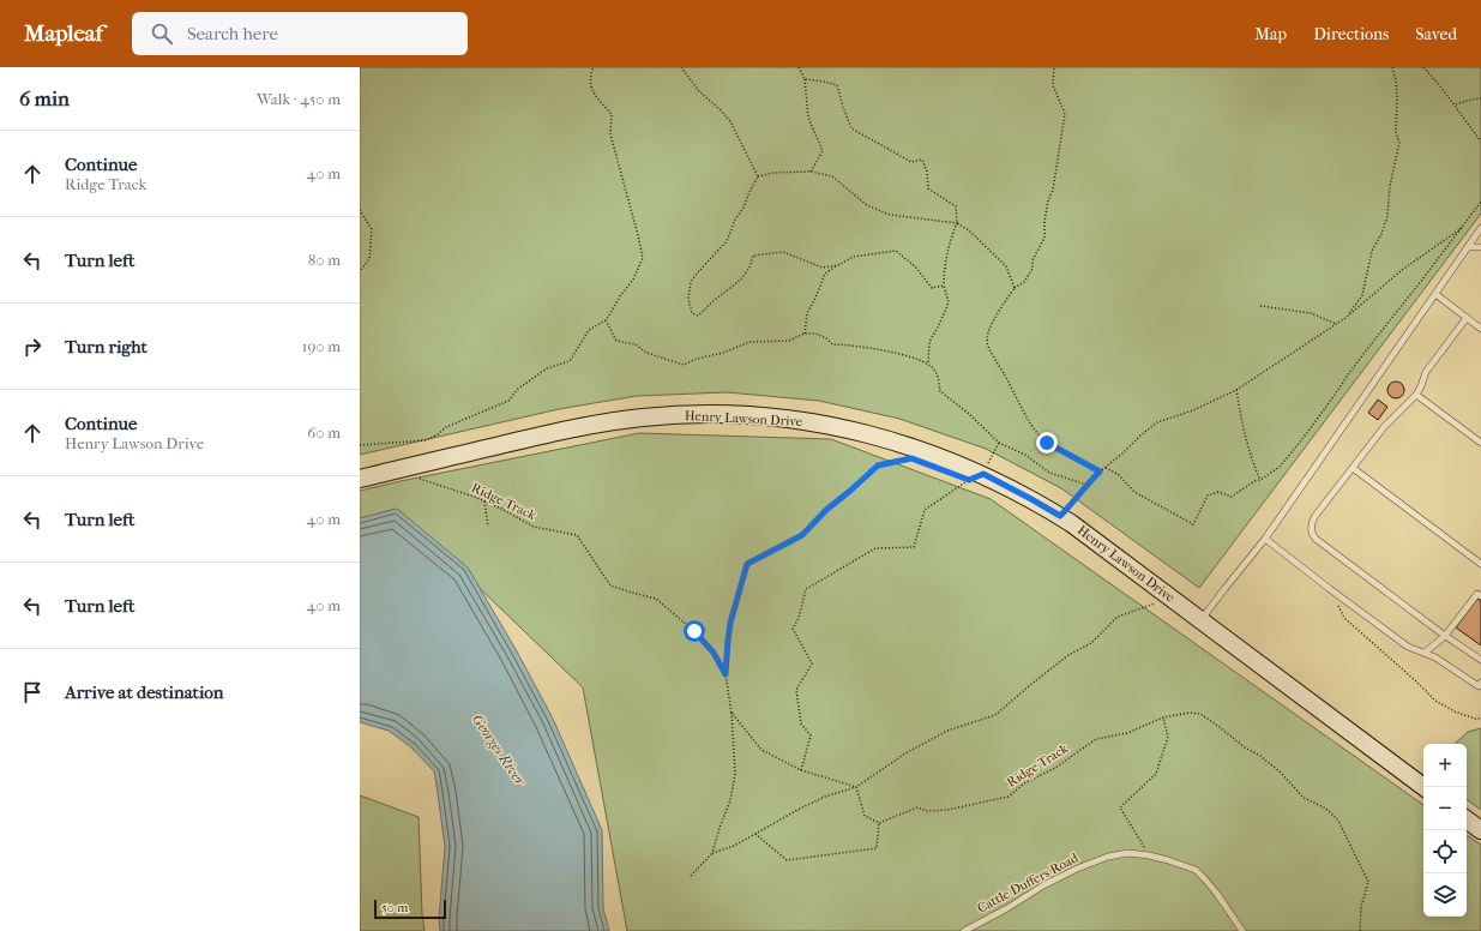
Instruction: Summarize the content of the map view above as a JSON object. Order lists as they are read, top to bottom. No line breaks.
{"streets":{"main road":["Henry Lawson Drive"],"lane":["Cattle Duffers Road"],"path":["Ridge Track"]},"water":["Georges River"],"scale_bar":"50 m","page":{"header":"Mapleaf","search":"Search here","nav":["Map","Directions","Saved"],"heading":["6 min","Walk · 450 m"],"list":[["Continue","Ridge Track","40 m"],["Turn left","80 m"],["Turn right","190 m"],["Continue","Henry Lawson Drive","60 m"],["Turn left","40 m"],["Turn left","40 m"],"Arrive at destination"],"map_buttons":["+","−"],"scale":"50 m"}}
